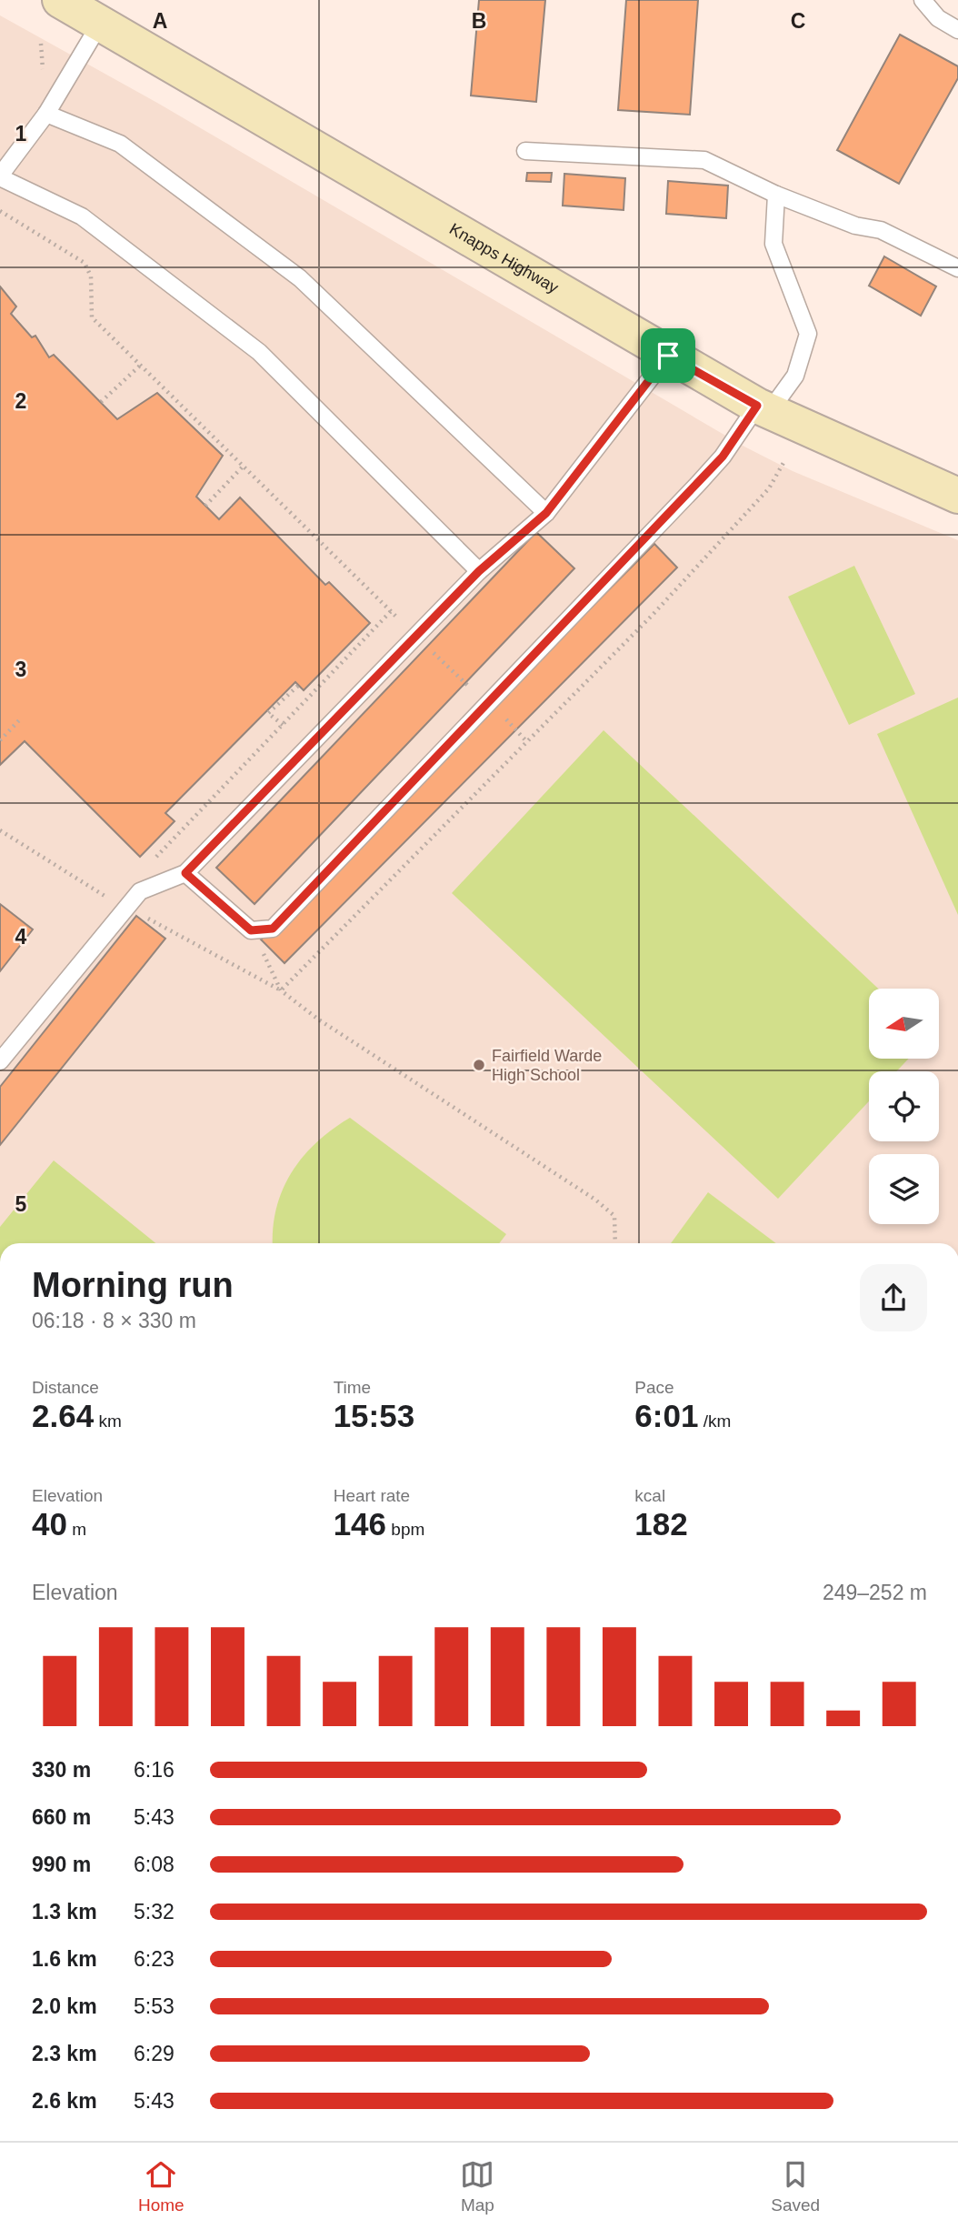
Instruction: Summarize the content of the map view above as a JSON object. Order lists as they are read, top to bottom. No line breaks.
{"streets":{"street":["Knapps Highway"]},"places":["Fairfield Warde High School"],"north":"left","page":{"heading":["Morning run","06:18 · 8 × 330 m"],"stats":[["Distance","2.64 km"],["Time","15:53"],["Pace","6:01 /km"],["Elevation","40 m"],["Heart rate","146 bpm"],["kcal","182"]],"chart":["Elevation","249–252 m"],"list":[{"name":"330 m","note":"6:16"},{"name":"660 m","note":"5:43"},{"name":"990 m","note":"6:08"},{"name":"1.3 km","note":"5:32"},{"name":"1.6 km","note":"6:23"},{"name":"2.0 km","note":"5:53"},{"name":"2.3 km","note":"6:29"},{"name":"2.6 km","note":"5:43"}],"tabs":["Home","Map","Saved"]},"grid":{"columns":["A","B","C"],"rows":["1","2","3","4","5"]}}
